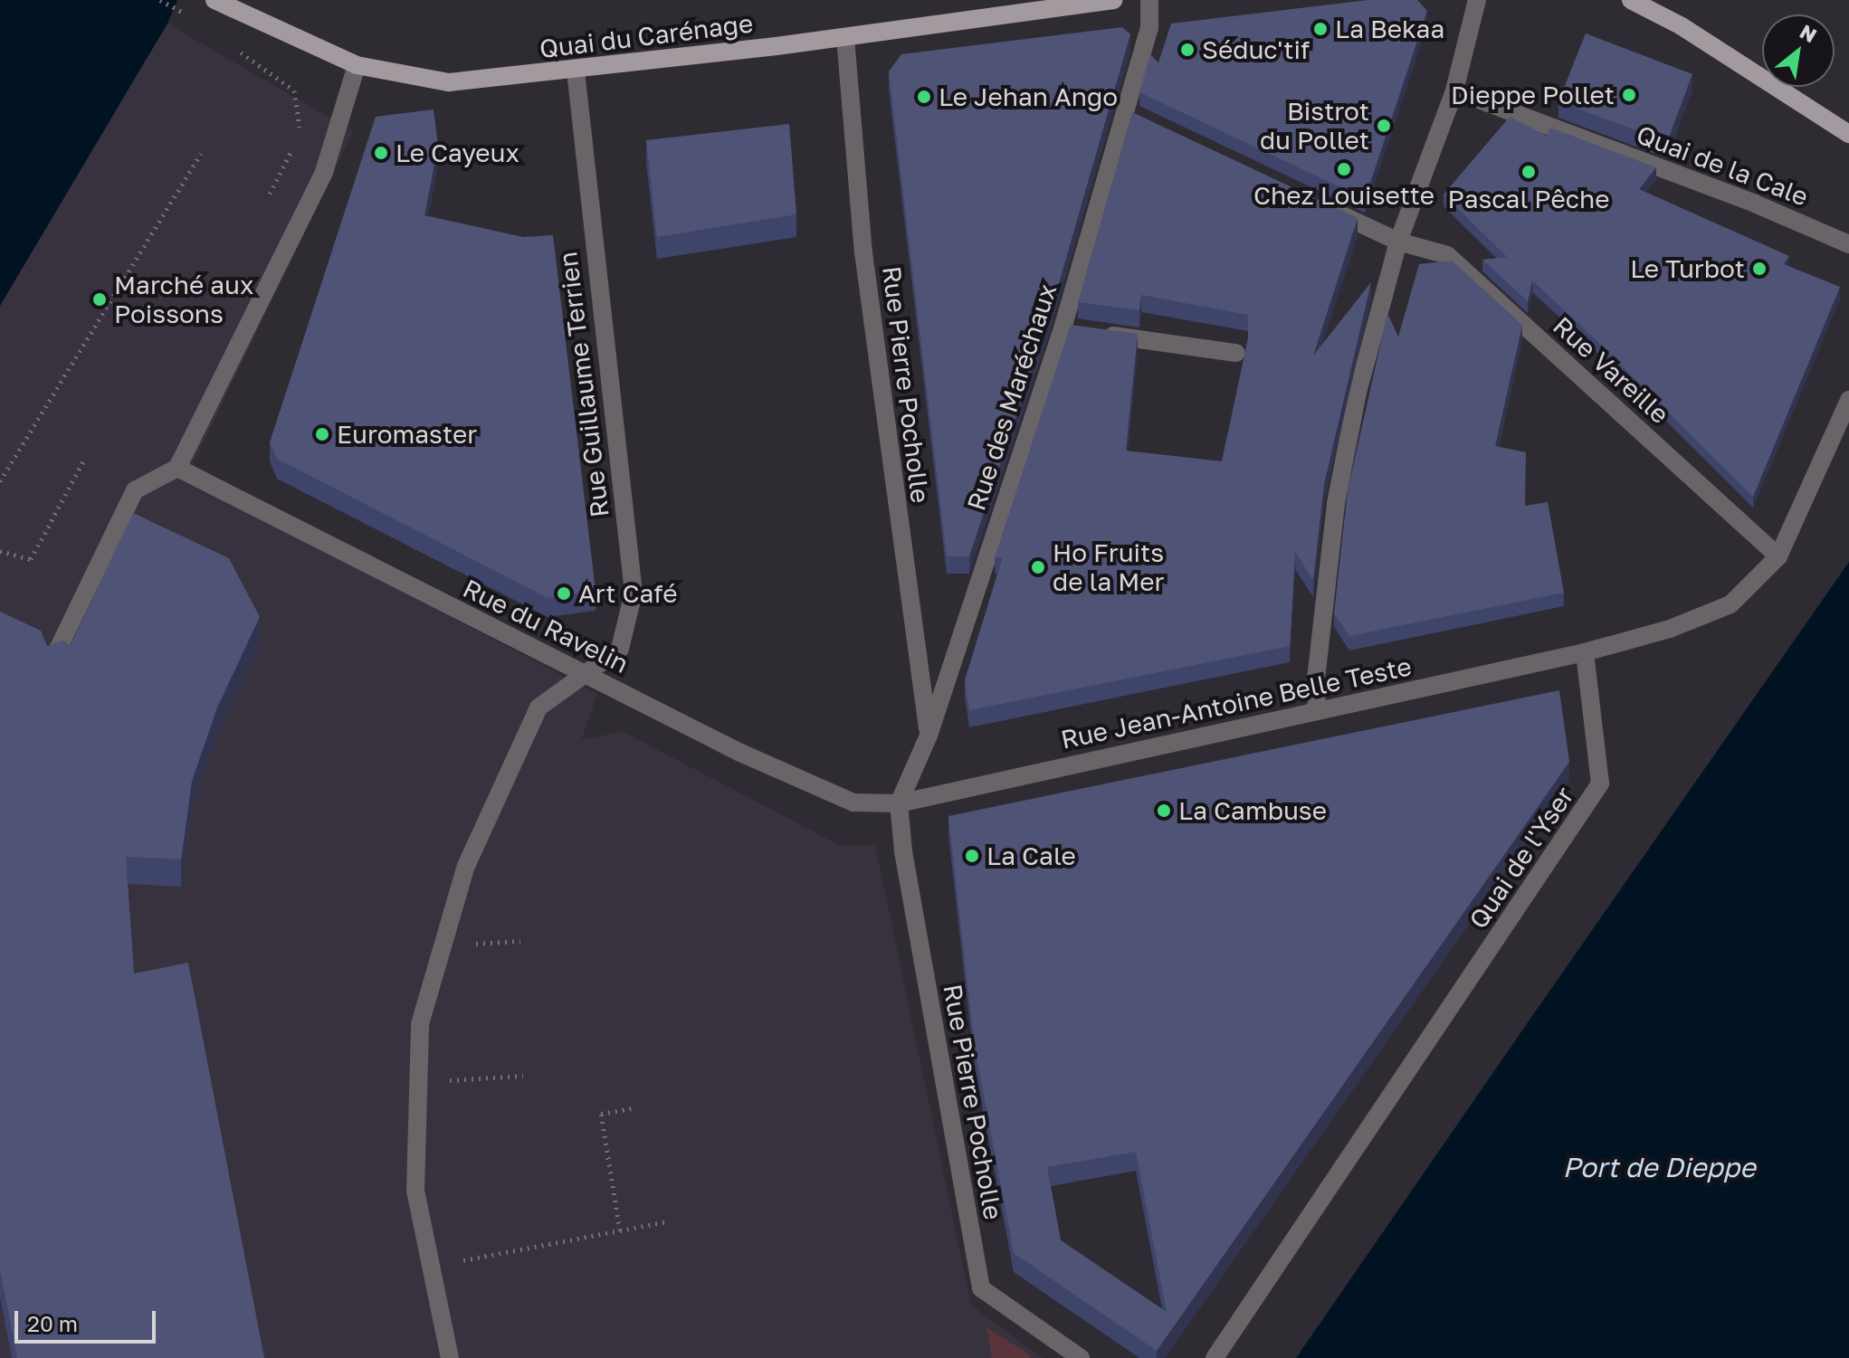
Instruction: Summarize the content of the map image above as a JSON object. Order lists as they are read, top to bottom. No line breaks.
{"streets":{"main road":["Quai du Carénage"],"street":["Quai de la Cale","Rue Vareille","Rue Guillaume Terrien","Rue Pierre Pocholle","Rue des Maréchaux","Rue du Ravelin","Rue Jean-Antoine Belle Teste","Quai de l'Yser"]},"crossings":[["Quai du Carénage","Rue Guillaume Terrien"],["Quai du Carénage","Rue Pierre Pocholle"],["Rue Guillaume Terrien","Rue du Ravelin"],["Rue Pierre Pocholle","Rue des Maréchaux"],["Rue Pierre Pocholle","Rue du Ravelin"],["Rue Pierre Pocholle","Rue Jean-Antoine Belle Teste"],["Rue des Maréchaux","Rue du Ravelin"],["Rue des Maréchaux","Rue Jean-Antoine Belle Teste"],["Rue du Ravelin","Rue Jean-Antoine Belle Teste"],["Rue Jean-Antoine Belle Teste","Quai de l'Yser"]],"water":["Port de Dieppe"],"places":["La Bekaa","Séduc'tif","Dieppe Pollet","Le Jehan Ango","Bistrot du Pollet","Le Cayeux","Chez Louisette","Pascal Pêche","Le Turbot","Marché aux Poissons","Euromaster","Ho Fruits de la Mer","Art Café","La Cambuse","La Cale"],"scale_bar":"20 m","north":"top right"}
